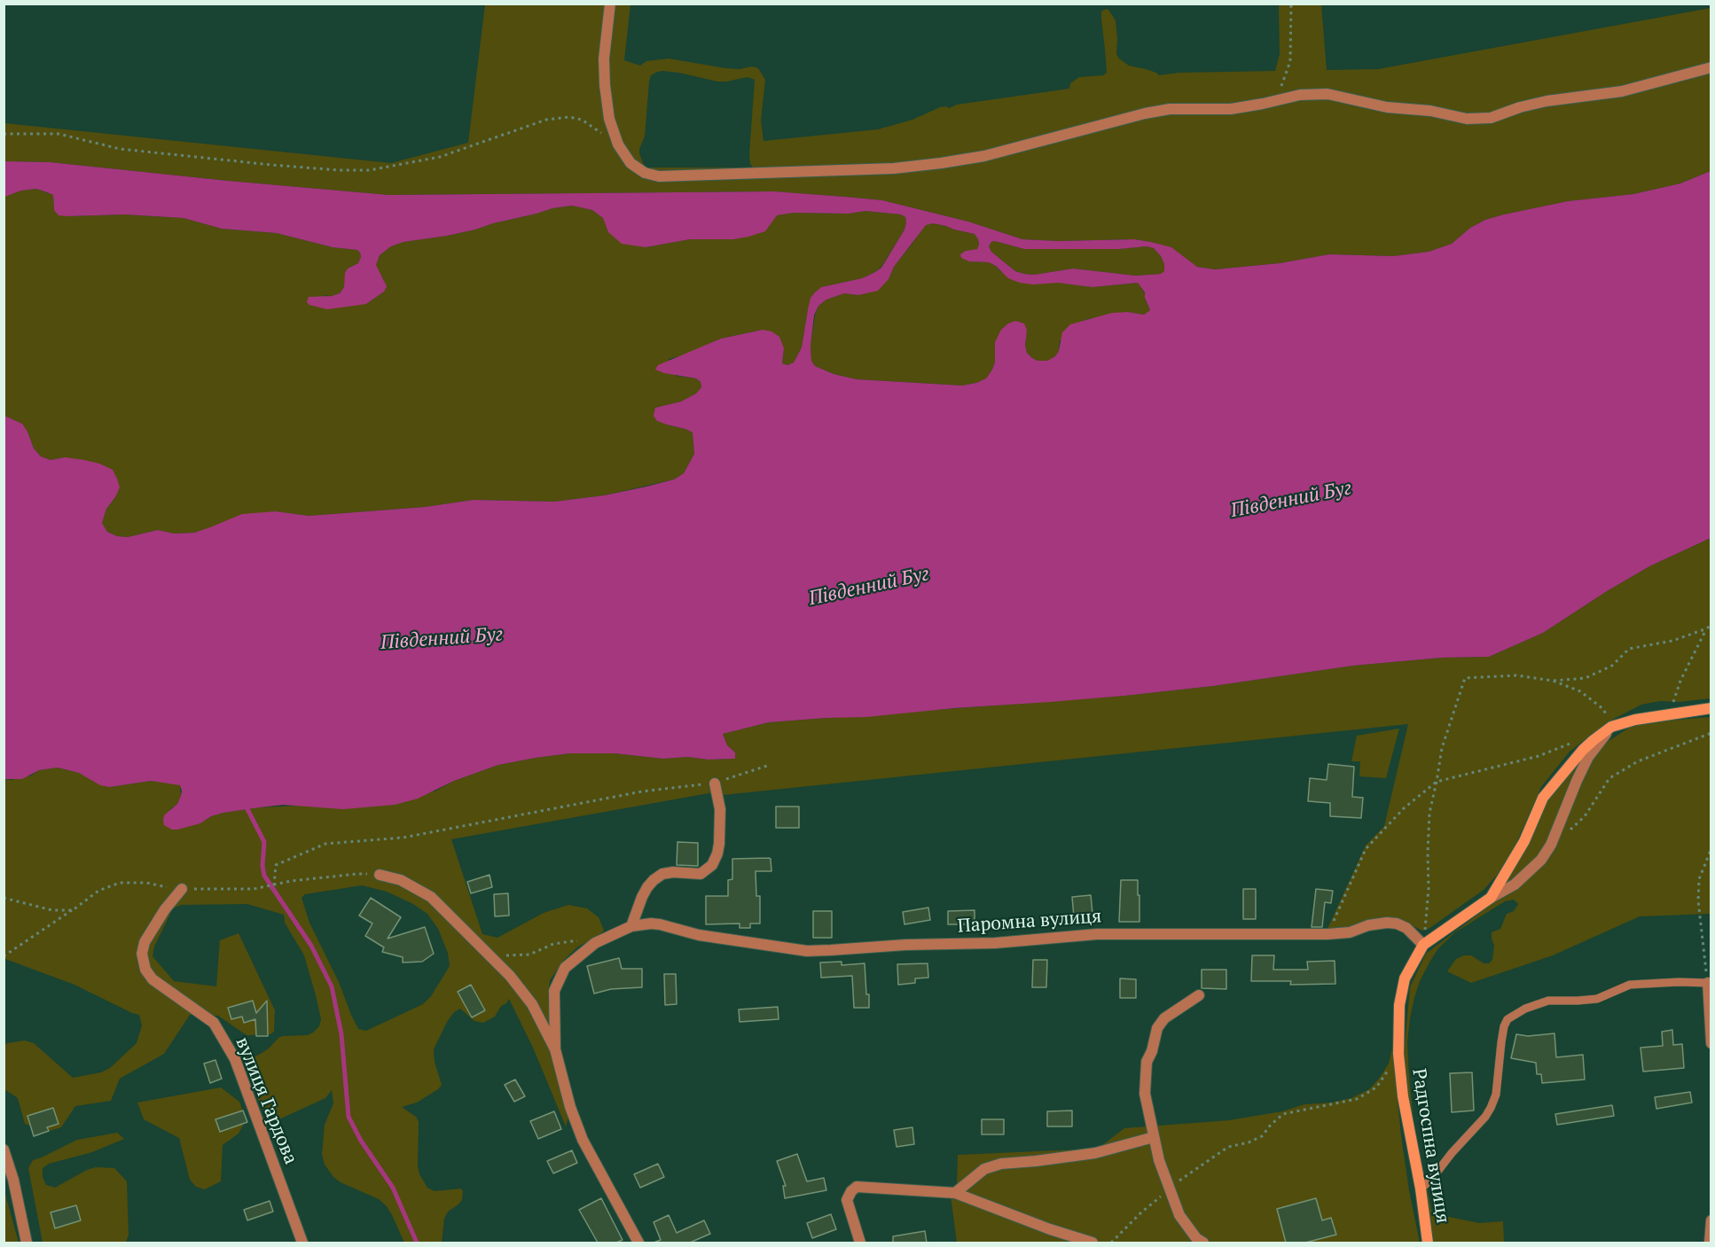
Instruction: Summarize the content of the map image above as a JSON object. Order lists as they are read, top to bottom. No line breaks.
{"streets":{"street":["Паромна вулиця","вулиця Гардова","Радгоспна вулиця"]},"crossings":[["Паромна вулиця","Радгоспна вулиця"]],"water":["Південний Буг"]}
